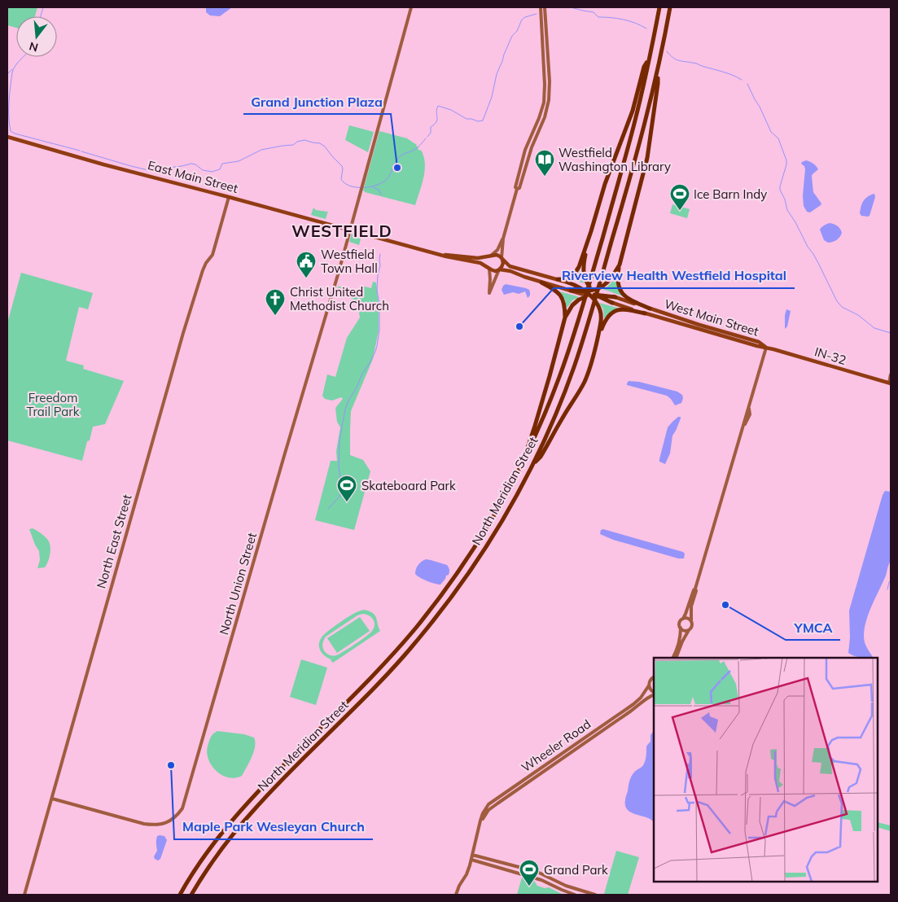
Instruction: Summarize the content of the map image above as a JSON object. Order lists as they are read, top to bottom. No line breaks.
{"streets":{"highway":["North Meridian Street"],"main road":["East Main Street","West Main Street","IN-32"],"street":["North East Street","North Union Street","Wheeler Road"]},"crossings":[["East Main Street","North East Street"],["East Main Street","North Union Street"],["West Main Street","IN-32"],["North East Street","North Union Street"]],"districts":["WESTFIELD"],"parks":["Freedom Trail Park"],"places":{"other":["Grand Junction Plaza","Riverview Health Westfield Hospital","YMCA","Maple Park Wesleyan Church"],"library":["Westfield Washington Library"],"sports":["Ice Barn Indy","Skateboard Park","Grand Park"],"public building":["Westfield Town Hall"],"church":["Christ United Methodist Church"]},"north":"bottom"}
